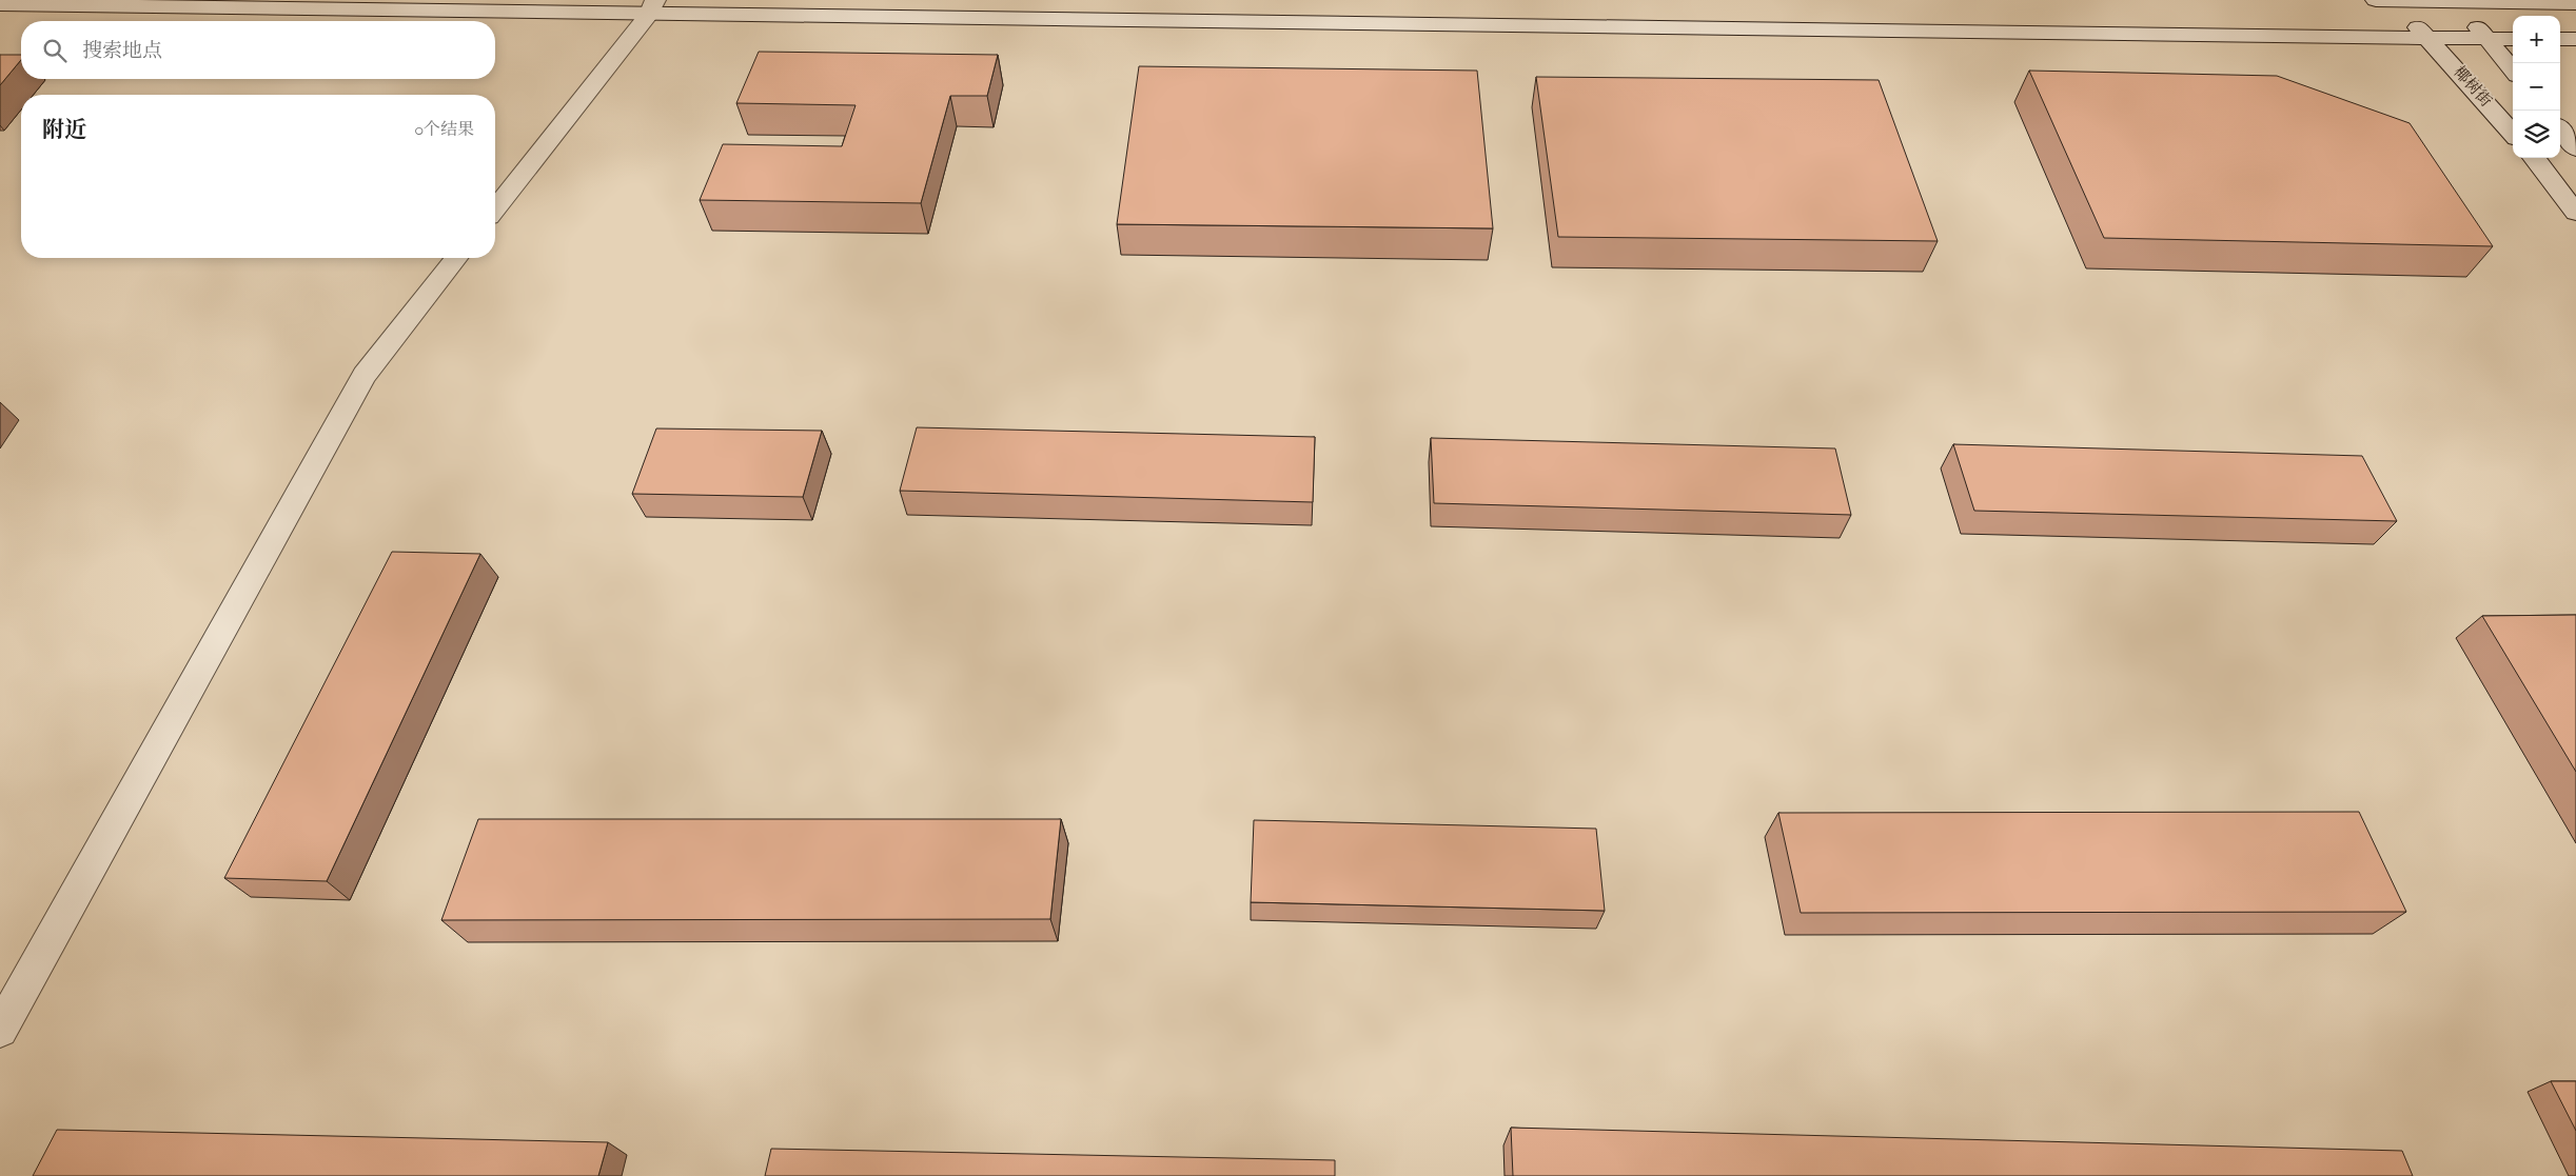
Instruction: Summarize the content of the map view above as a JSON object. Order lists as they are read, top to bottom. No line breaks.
{"streets":{"street":["椰树街"]},"page":{"map_buttons":["+","−"],"search":"搜索地点","heading":["附近","0个结果"]}}
